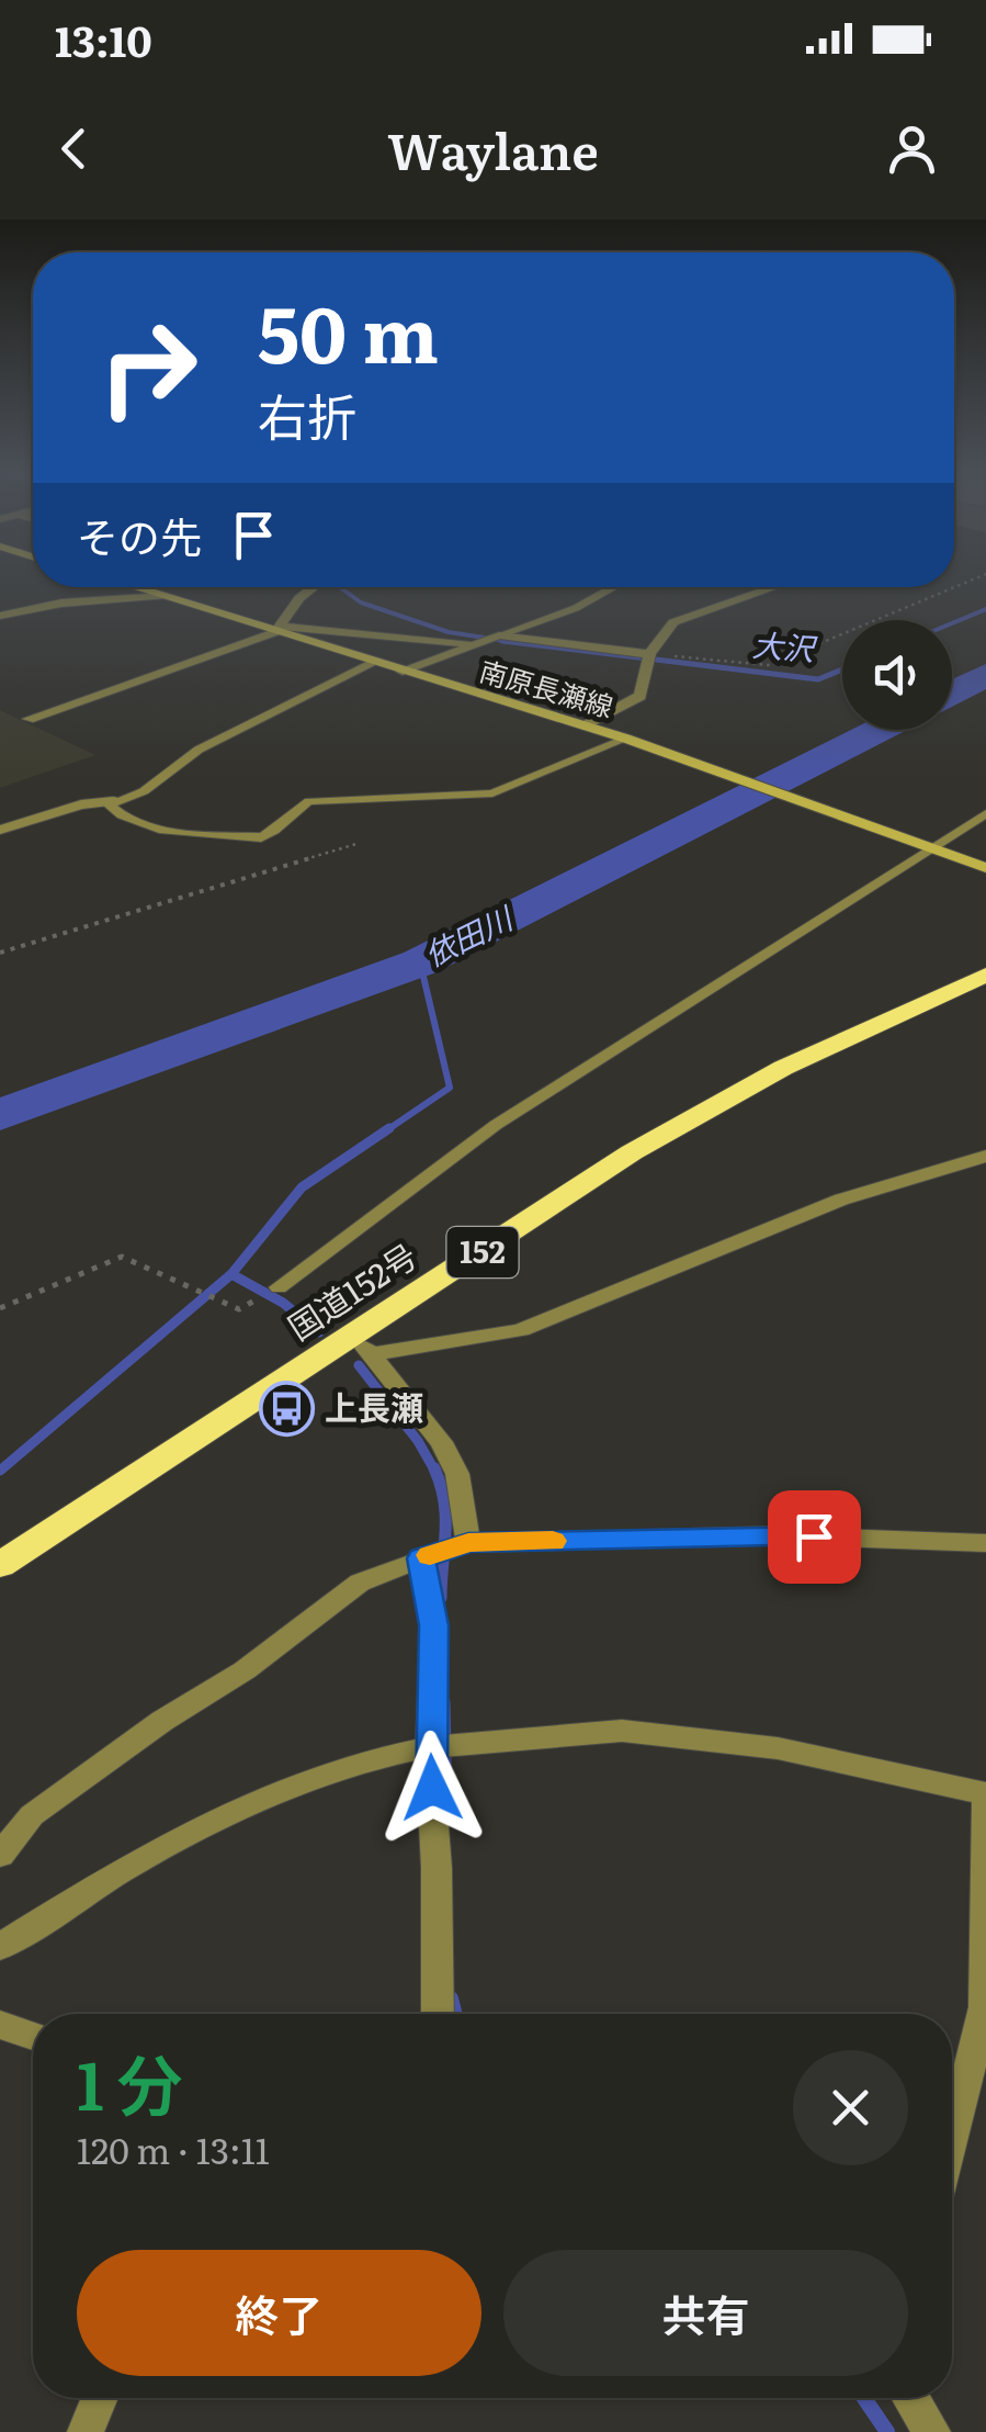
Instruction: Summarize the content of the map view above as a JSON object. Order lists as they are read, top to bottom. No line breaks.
{"streets":{"highway":["152","国道152号"],"main road":["南原長瀬線"]},"water":["大沢","依田川"],"places":{"bus stop":["上長瀬"]},"page":{"status":"13:10","header":"Waylane","turn":["50 m","右折"],"then":"その先","heading":["1 分","120 m · 13:11"],"buttons":["終了","共有"]}}
